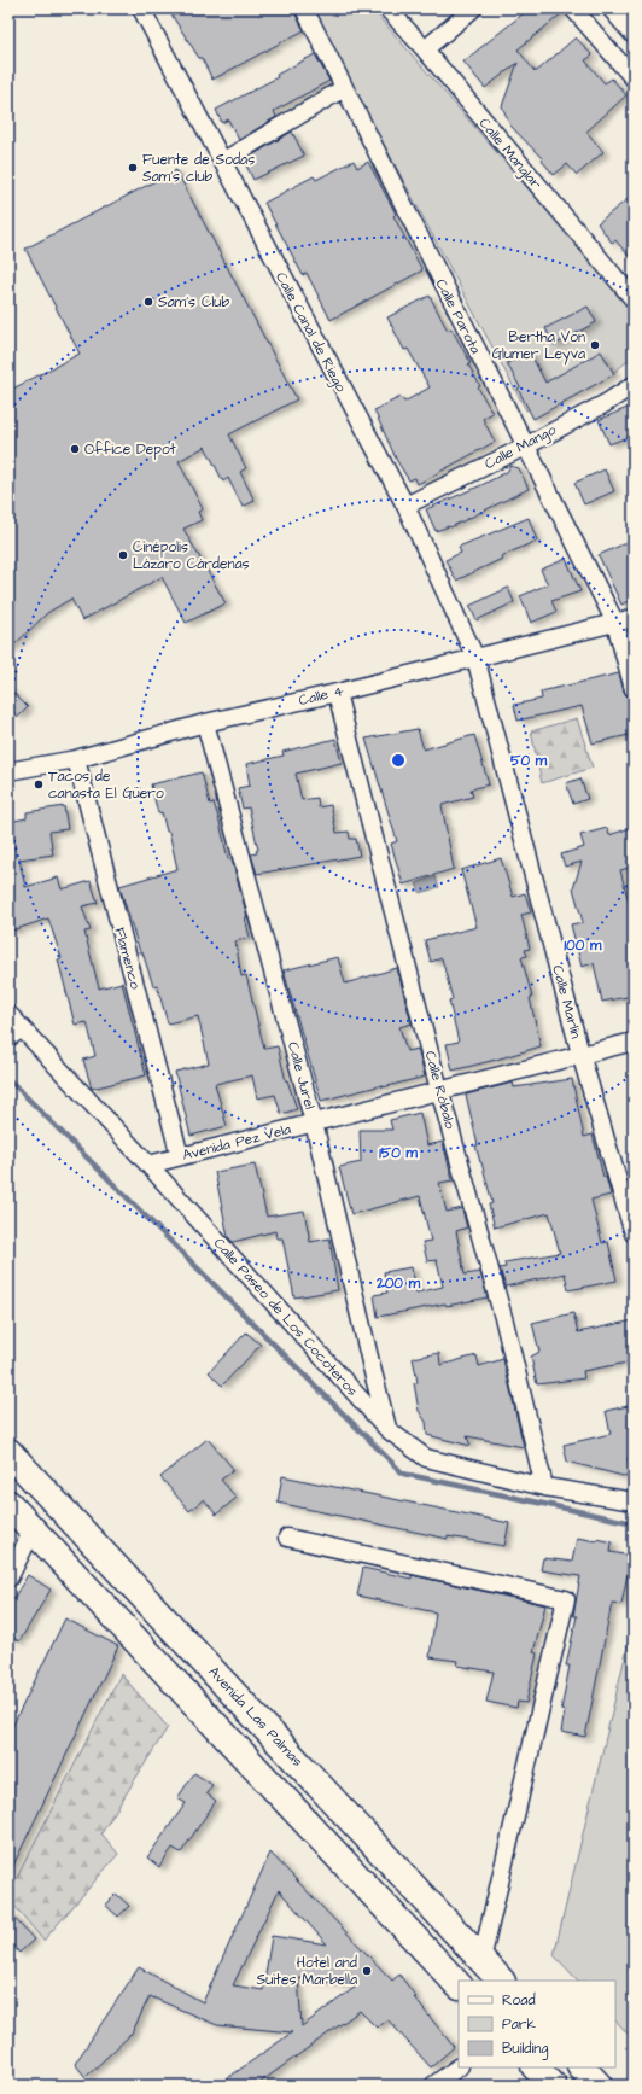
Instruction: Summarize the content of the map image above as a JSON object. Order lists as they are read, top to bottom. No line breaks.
{"streets":{"main road":["Avenida Las Palmas"],"street":["Calle Manglar","Calle Parota","Calle Canal de Riego","Calle Mango","Calle 4","Flamenco","Calle Marlín","Calle Jurel","Calle Róbalo","Avenida Pez Vela","Calle Paseo de Los Cocoteros"]},"crossings":[["Calle Parota","Calle Mango"],["Calle Parota","Calle 4"],["Calle Canal de Riego","Calle Mango"],["Calle Canal de Riego","Calle 4"],["Calle Canal de Riego","Calle Marlín"],["Calle 4","Flamenco"],["Calle 4","Calle Marlín"],["Calle 4","Calle Jurel"],["Calle 4","Calle Róbalo"],["Flamenco","Avenida Pez Vela"],["Calle Marlín","Avenida Pez Vela"],["Calle Jurel","Avenida Pez Vela"],["Calle Jurel","Calle Paseo de Los Cocoteros"],["Calle Róbalo","Avenida Pez Vela"],["Calle Róbalo","Calle Paseo de Los Cocoteros"],["Avenida Pez Vela","Calle Paseo de Los Cocoteros"]],"places":["Fuente de Sodas Sam's club","Sam's Club","Bertha Von Glumer Leyva","Office Depot","Cinépolis Lázaro Cárdenas","Tacos de canasta El Güero","Hotel and Suites Marbella"],"legend":["Road","Park","Building"],"rings":["50 m","100 m","150 m","200 m"]}
